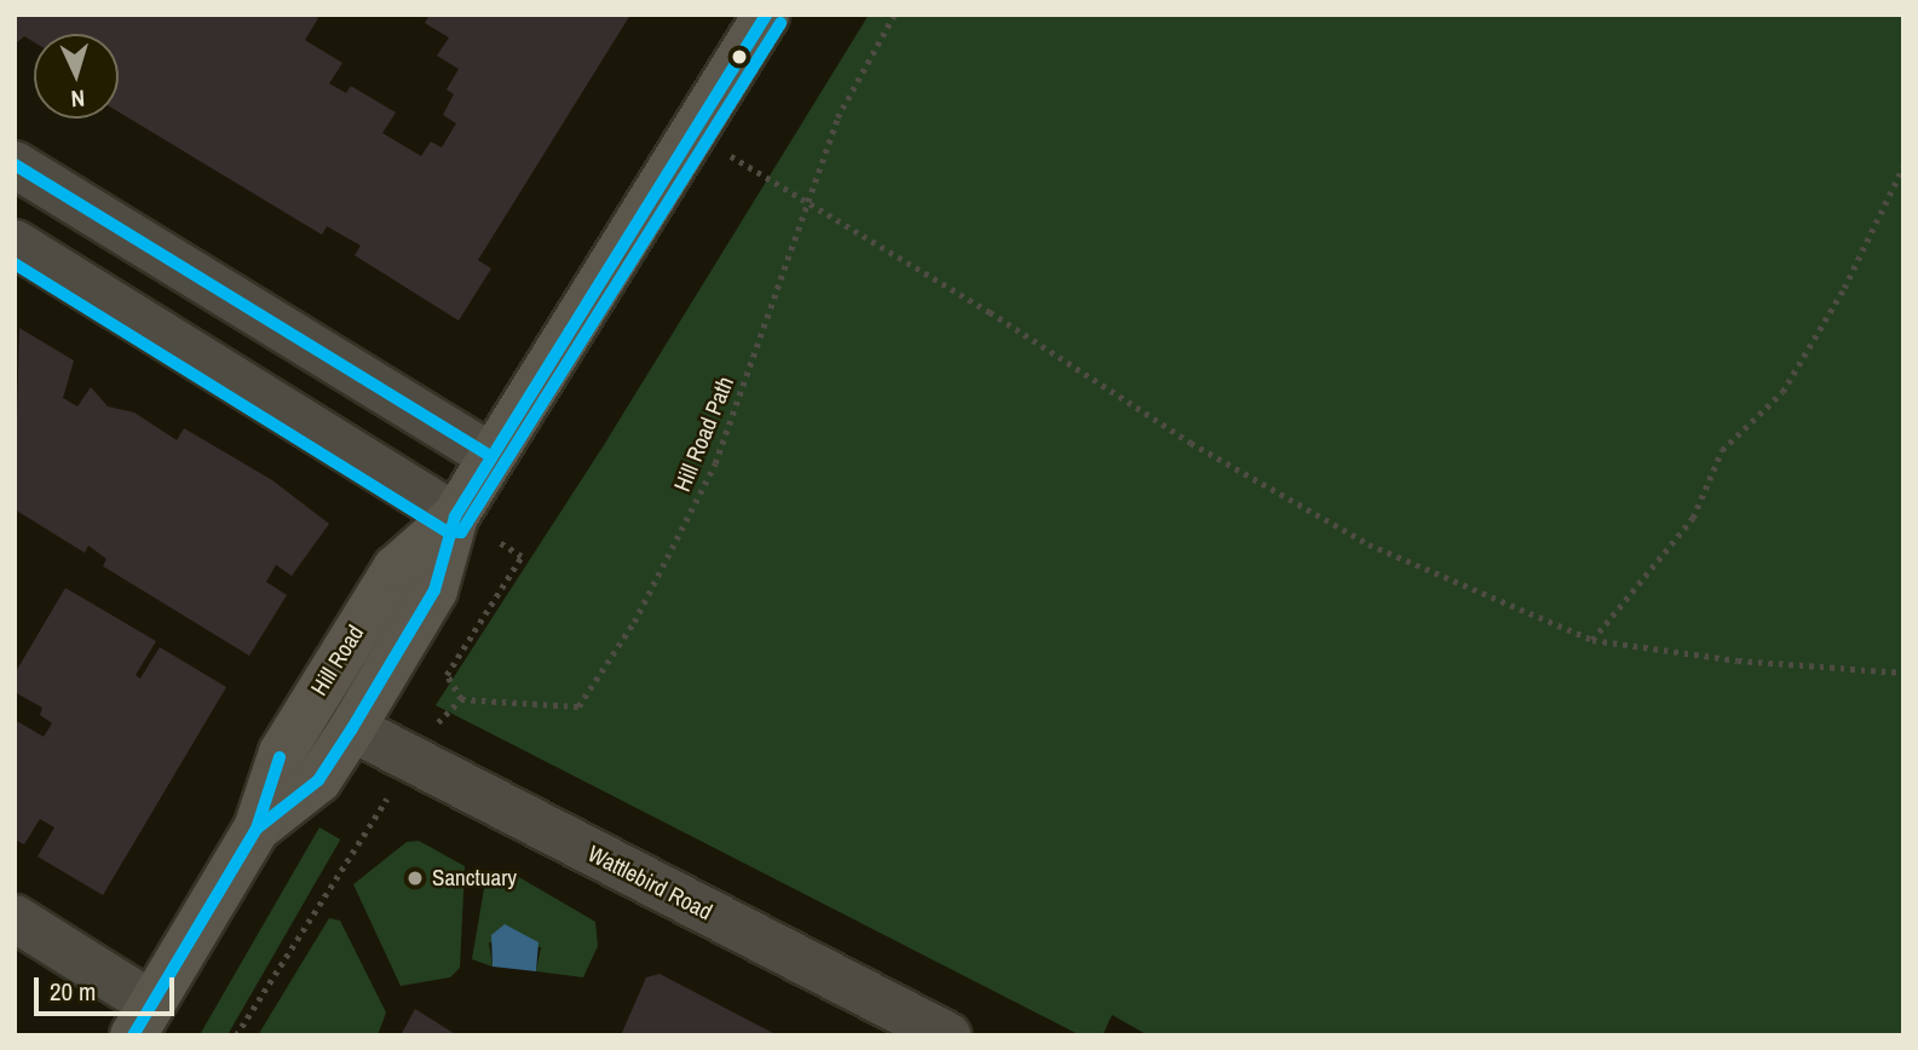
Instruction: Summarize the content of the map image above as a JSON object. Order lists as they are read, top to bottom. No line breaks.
{"streets":{"street":["Hill Road","Wattlebird Road"],"path":["Hill Road Path"]},"crossings":[["Hill Road","Wattlebird Road"]],"places":["Sanctuary"],"scale_bar":"20 m","north":"bottom"}
